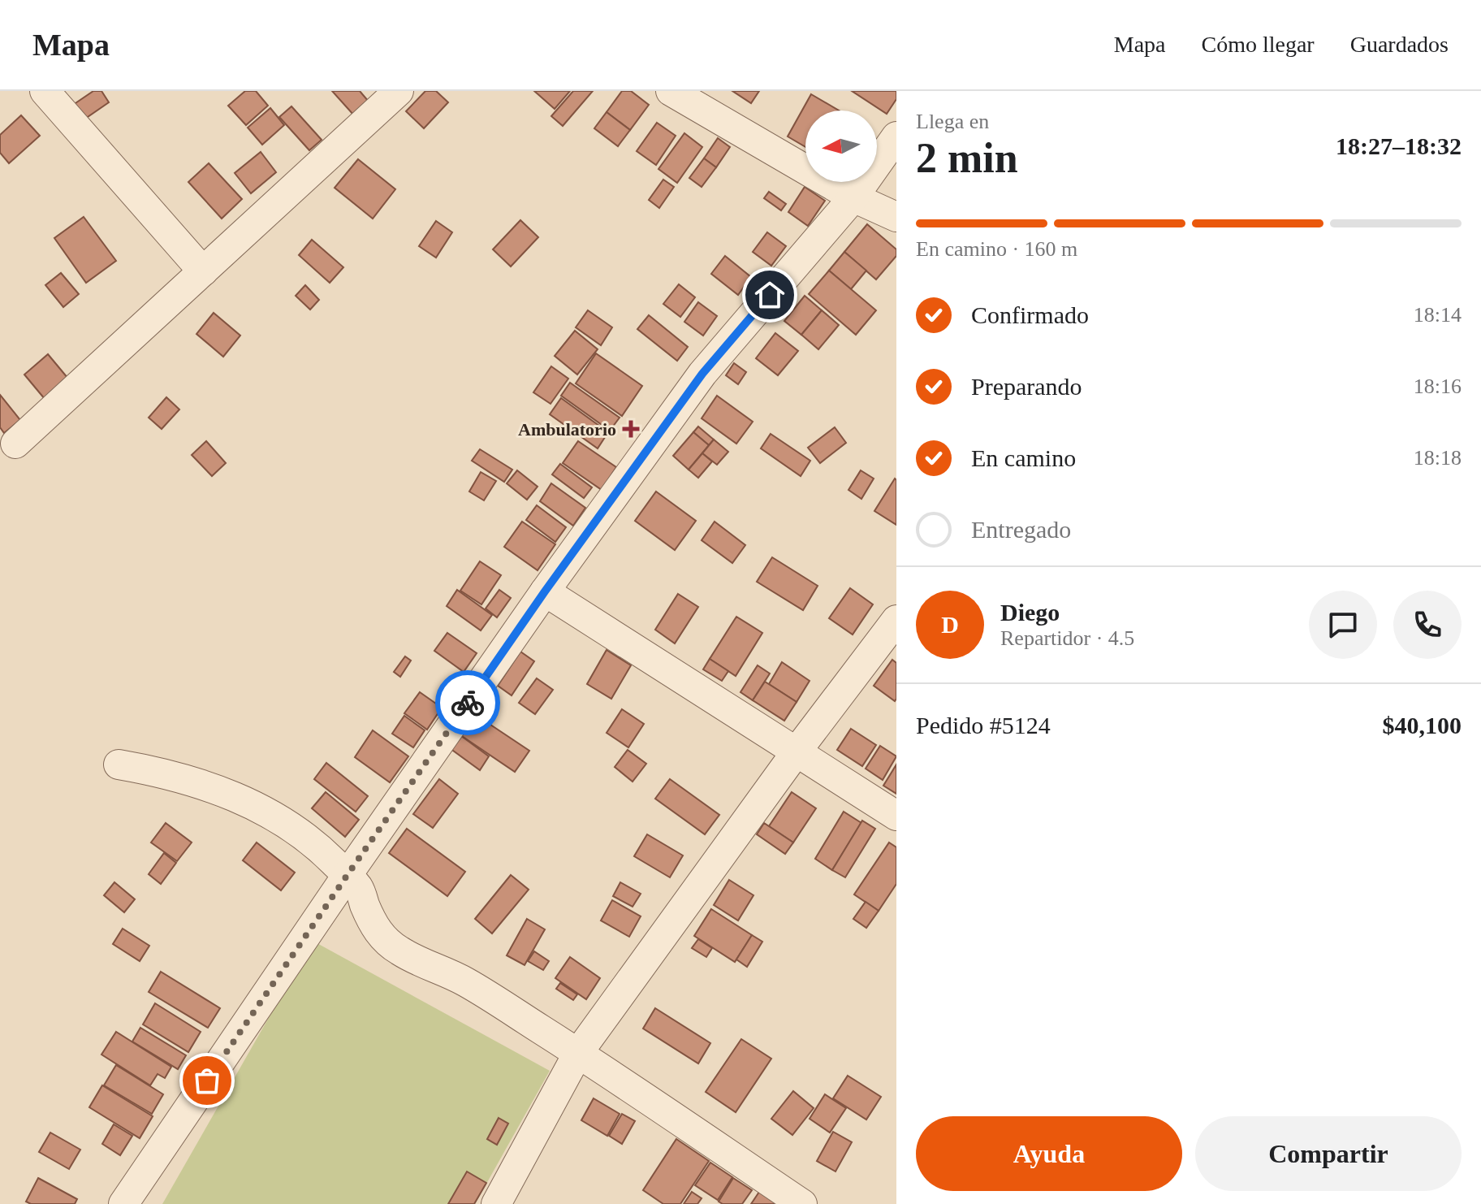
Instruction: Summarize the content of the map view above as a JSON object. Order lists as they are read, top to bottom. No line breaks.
{"places":{"health":["Ambulatorio"]},"north":"left","page":{"header":"Mapa","nav":["Mapa","Cómo llegar","Guardados"],"heading":["2 min","Llega en","18:27–18:32"],"panel":["Diego","Repartidor · 4.5","Pedido #5124","$40,100"],"bar":"En camino · 160 m","list":[["Confirmado","18:14"],["Preparando","18:16"],["En camino","18:18"],"Entregado"],"round":"D","buttons":["Ayuda","Compartir"]}}
